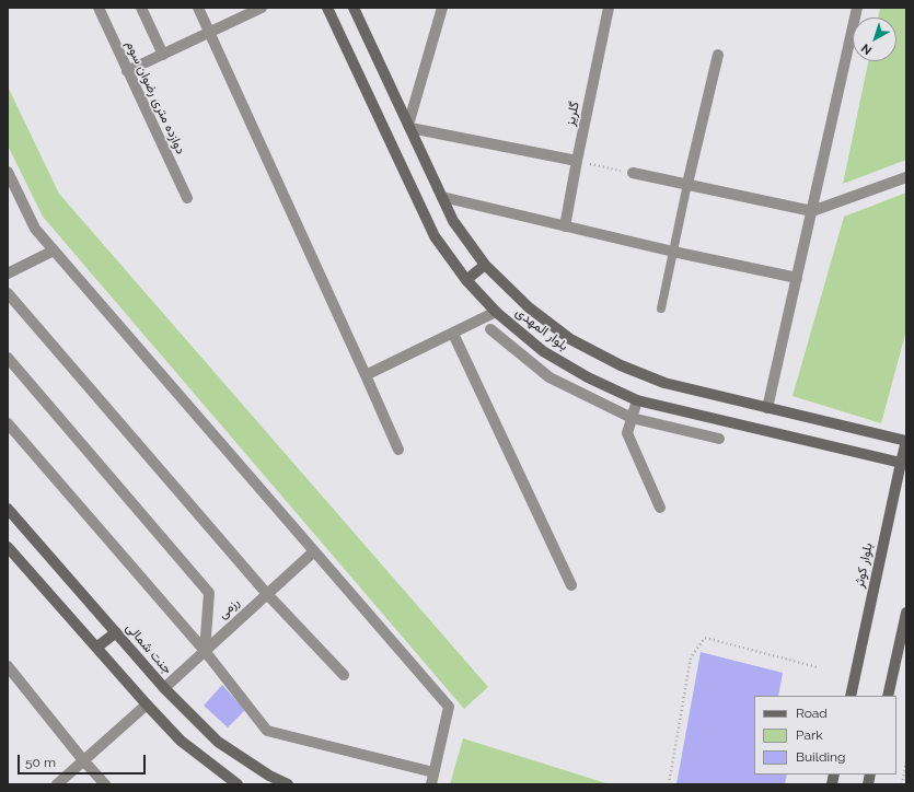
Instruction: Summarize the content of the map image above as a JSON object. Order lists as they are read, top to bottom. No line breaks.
{"streets":{"main road":["بلوار المهدی","بلوار کوثر","جنت شمالی"],"street":["دوازده متری رضوان سوم","گلریز","رزمی"]},"crossings":[["بلوار المهدی","بلوار کوثر"],["رزمی","جنت شمالی"]],"legend":["Road","Park","Building"],"scale_bar":"50 m","north":"bottom left"}
